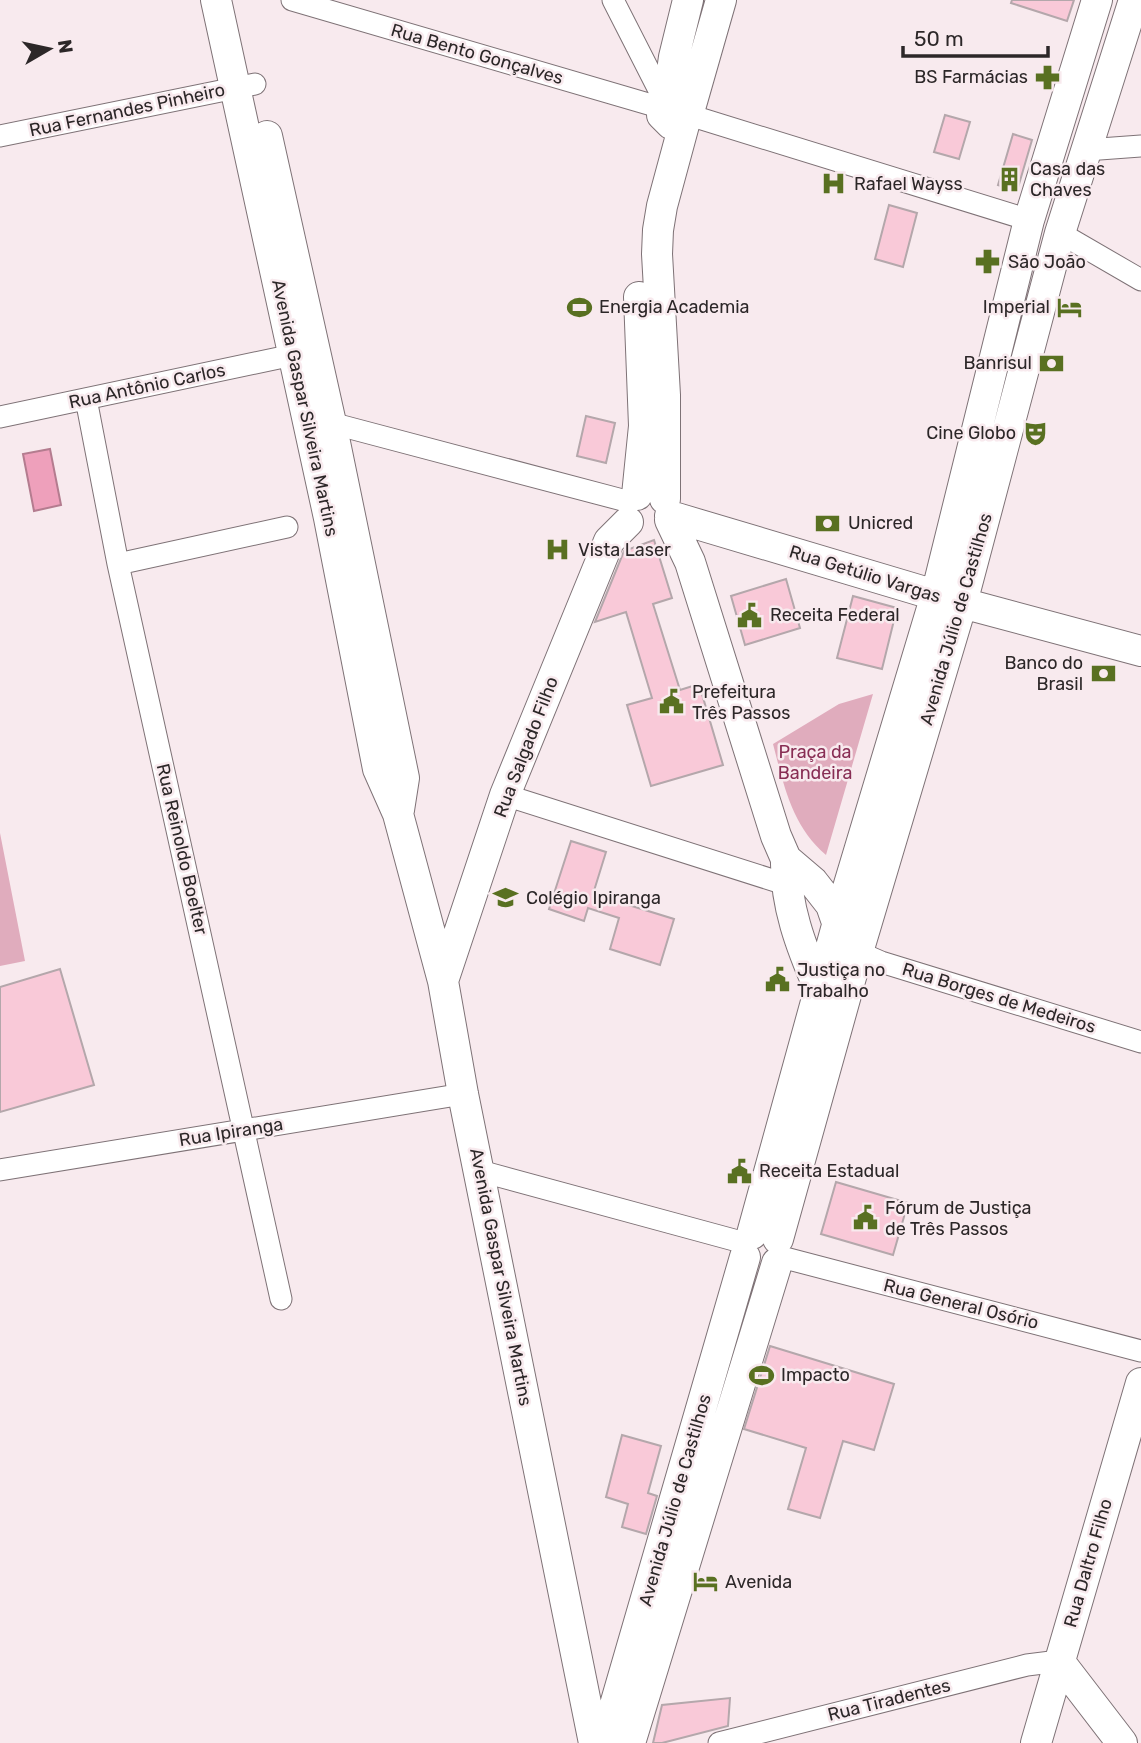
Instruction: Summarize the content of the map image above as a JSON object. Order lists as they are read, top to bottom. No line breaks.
{"streets":{"street":["Rua Bento Gonçalves","Rua Fernandes Pinheiro","Rua Antônio Carlos","Avenida Gaspar Silveira Martins","Rua Getúlio Vargas","Avenida Júlio de Castilhos","Rua Salgado Filho","Rua Reinoldo Boelter","Rua Borges de Medeiros","Rua Ipiranga","Rua General Osório","Rua Daltro Filho","Rua Tiradentes"]},"crossings":[["Rua Bento Gonçalves","Avenida Júlio de Castilhos"],["Rua Fernandes Pinheiro","Avenida Gaspar Silveira Martins"],["Rua Antônio Carlos","Avenida Gaspar Silveira Martins"],["Rua Antônio Carlos","Rua Reinoldo Boelter"],["Avenida Gaspar Silveira Martins","Rua Getúlio Vargas"],["Avenida Gaspar Silveira Martins","Rua Salgado Filho"],["Avenida Gaspar Silveira Martins","Rua Ipiranga"],["Avenida Gaspar Silveira Martins","Rua General Osório"],["Rua Getúlio Vargas","Avenida Júlio de Castilhos"],["Rua Getúlio Vargas","Rua Salgado Filho"],["Avenida Júlio de Castilhos","Rua Borges de Medeiros"],["Avenida Júlio de Castilhos","Rua General Osório"],["Rua Reinoldo Boelter","Rua Ipiranga"],["Rua Daltro Filho","Rua Tiradentes"]],"parks":["Praça da Bandeira"],"places":{"pharmacy":["BS Farmácias","São João"],"building":["Casa das Chaves"],"hospital":["Rafael Wayss","Vista Laser"],"sports":["Energia Academia","Impacto"],"hotel":["Imperial","Avenida"],"bank":["Banrisul","Unicred","Banco do Brasil"],"theatre":["Cine Globo"],"public building":["Receita Federal","Prefeitura Três Passos","Justiça no Trabalho","Receita Estadual","Fórum de Justiça de Três Passos"],"school or university":["Colégio Ipiranga"]},"scale_bar":"50 m","north":"right"}
